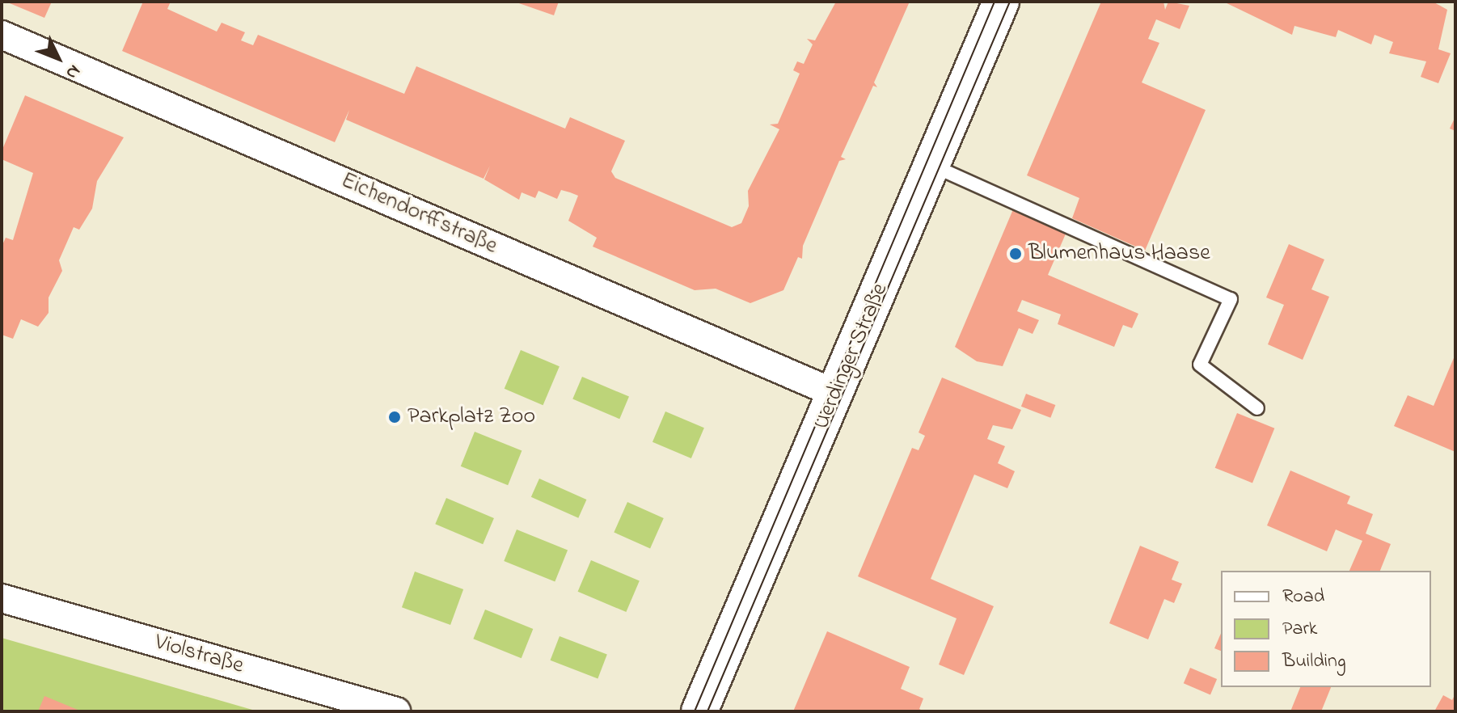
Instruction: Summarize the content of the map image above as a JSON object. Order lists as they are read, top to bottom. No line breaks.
{"streets":{"main road":["Uerdinger Straße"],"street":["Eichendorffstraße","Violstraße"]},"crossings":[["Eichendorffstraße","Uerdinger Straße"]],"places":["Blumenhaus Haase","Parkplatz Zoo"],"legend":["Road","Park","Building"],"north":"bottom right"}
